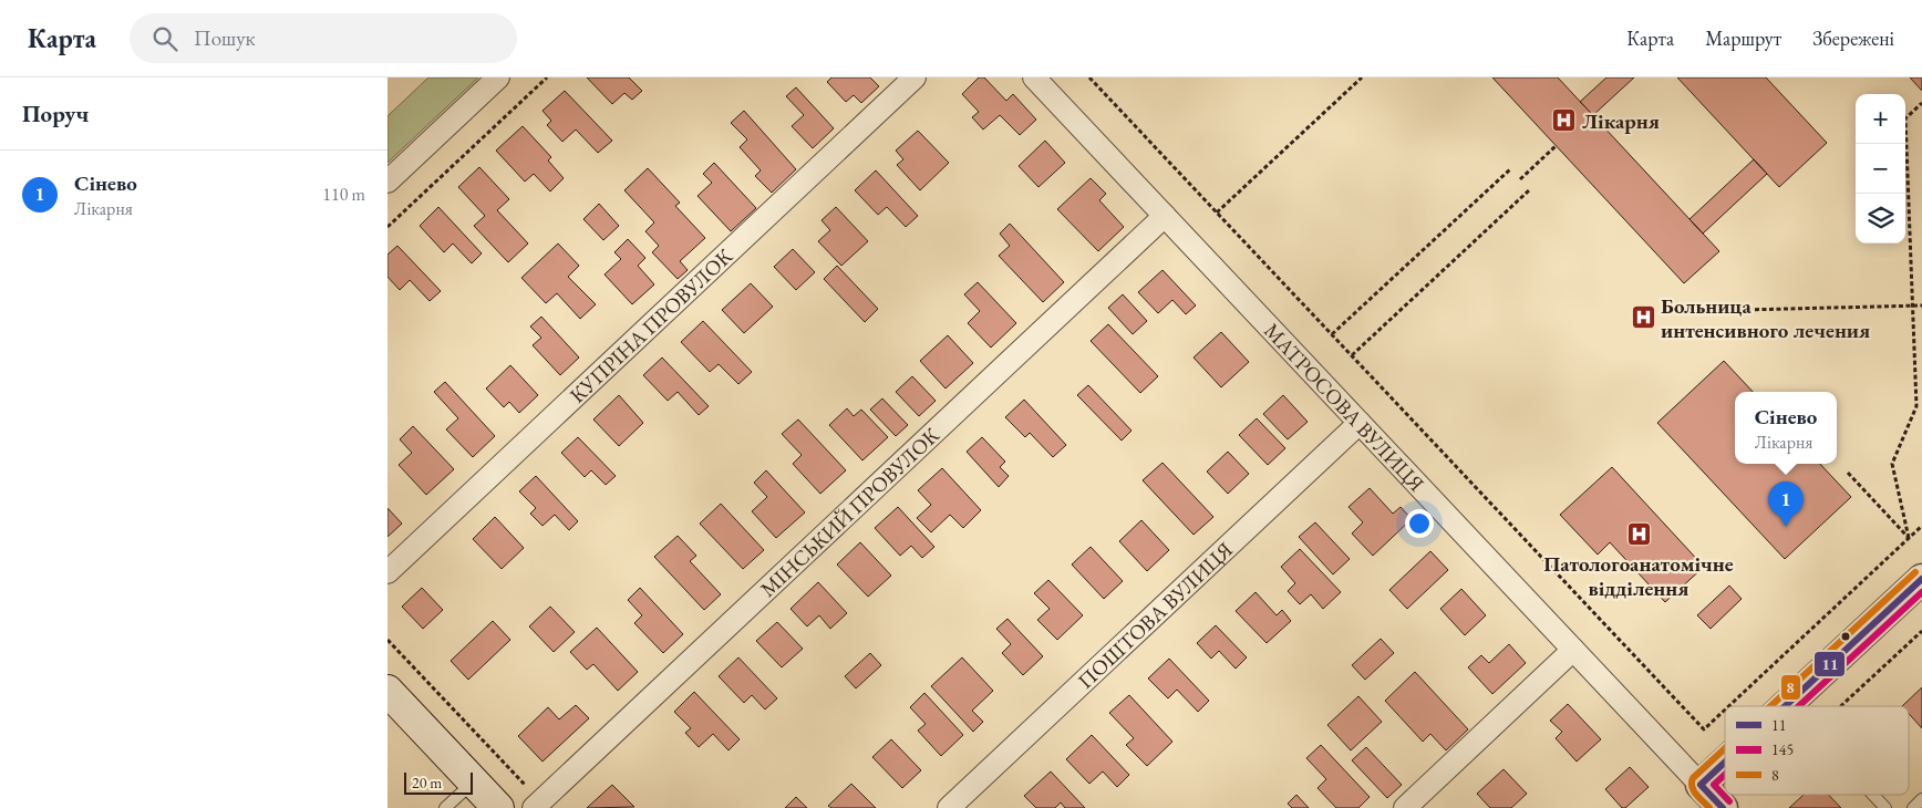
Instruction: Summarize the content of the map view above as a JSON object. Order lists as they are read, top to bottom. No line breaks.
{"streets":{"street":["КУПРІНА ПРОВУЛОК","МАТРОСОВА ВУЛИЦЯ","МІНСЬКИЙ ПРОВУЛОК","ПОШТОВА ВУЛИЦЯ"]},"crossings":[["МАТРОСОВА ВУЛИЦЯ","МІНСЬКИЙ ПРОВУЛОК"],["МАТРОСОВА ВУЛИЦЯ","ПОШТОВА ВУЛИЦЯ"]],"places":{"hospital":["Лікарня","Больница интенсивного лечения","Патологоанатомічне відділення"]},"lines":["transit line 8","transit line 11","transit line 145"],"legend":["11","145","8"],"scale_bar":"20 m","page":{"header":"Карта","search":"Пошук","nav":["Карта","Маршрут","Збережені"],"heading":"Поруч","map_buttons":["+","−"],"list":[{"mark":"1","name":"Сінево","note":"Лікарня","value":"110 m"}],"popup":["Сінево","Лікарня"],"pins":"1","scale":"20 m"}}
